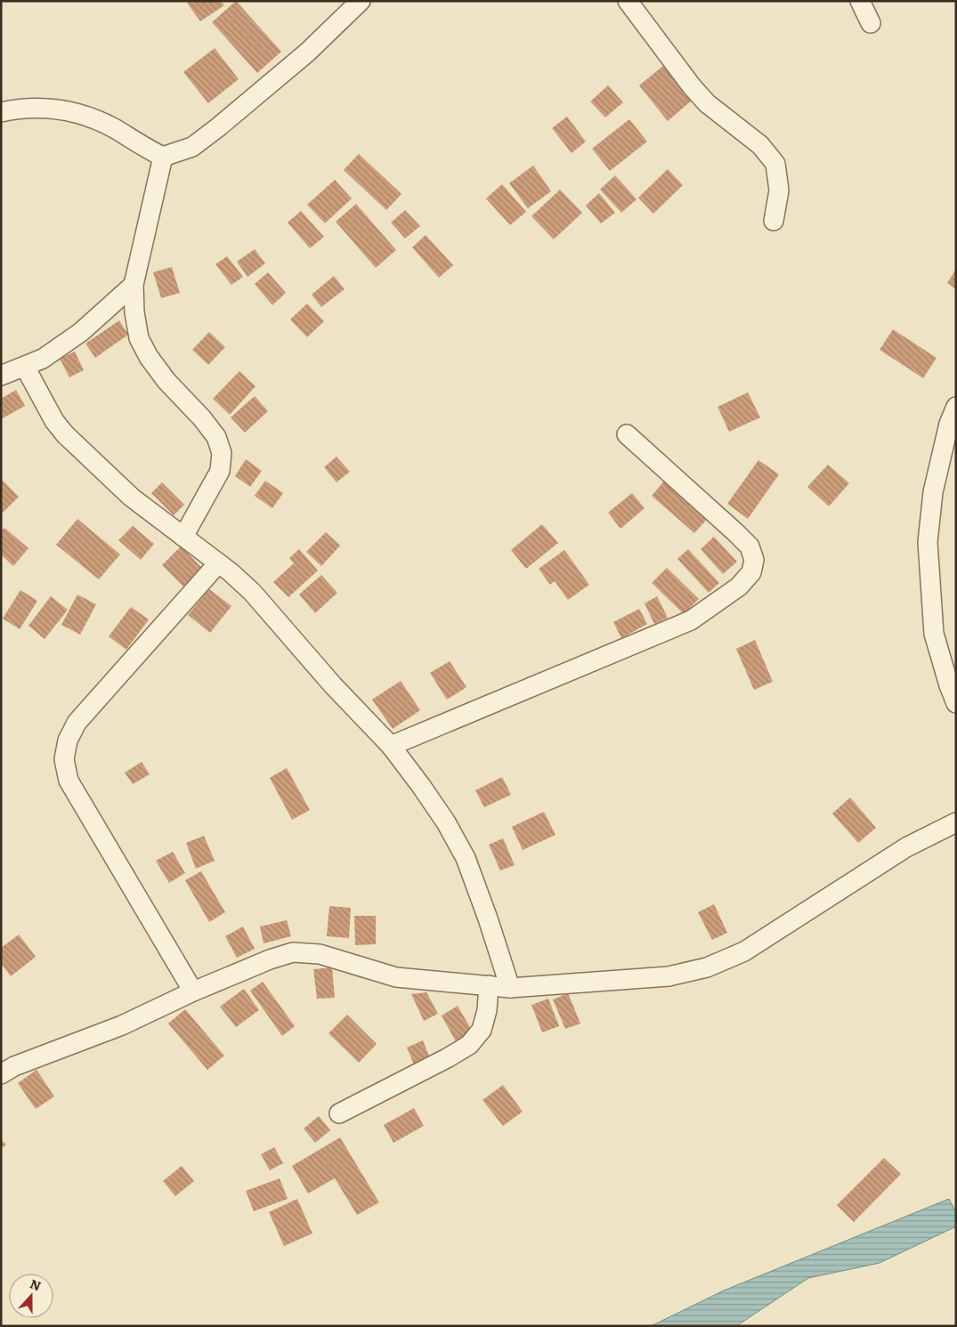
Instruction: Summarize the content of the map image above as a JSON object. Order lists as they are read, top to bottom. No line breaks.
{"north":"top"}
